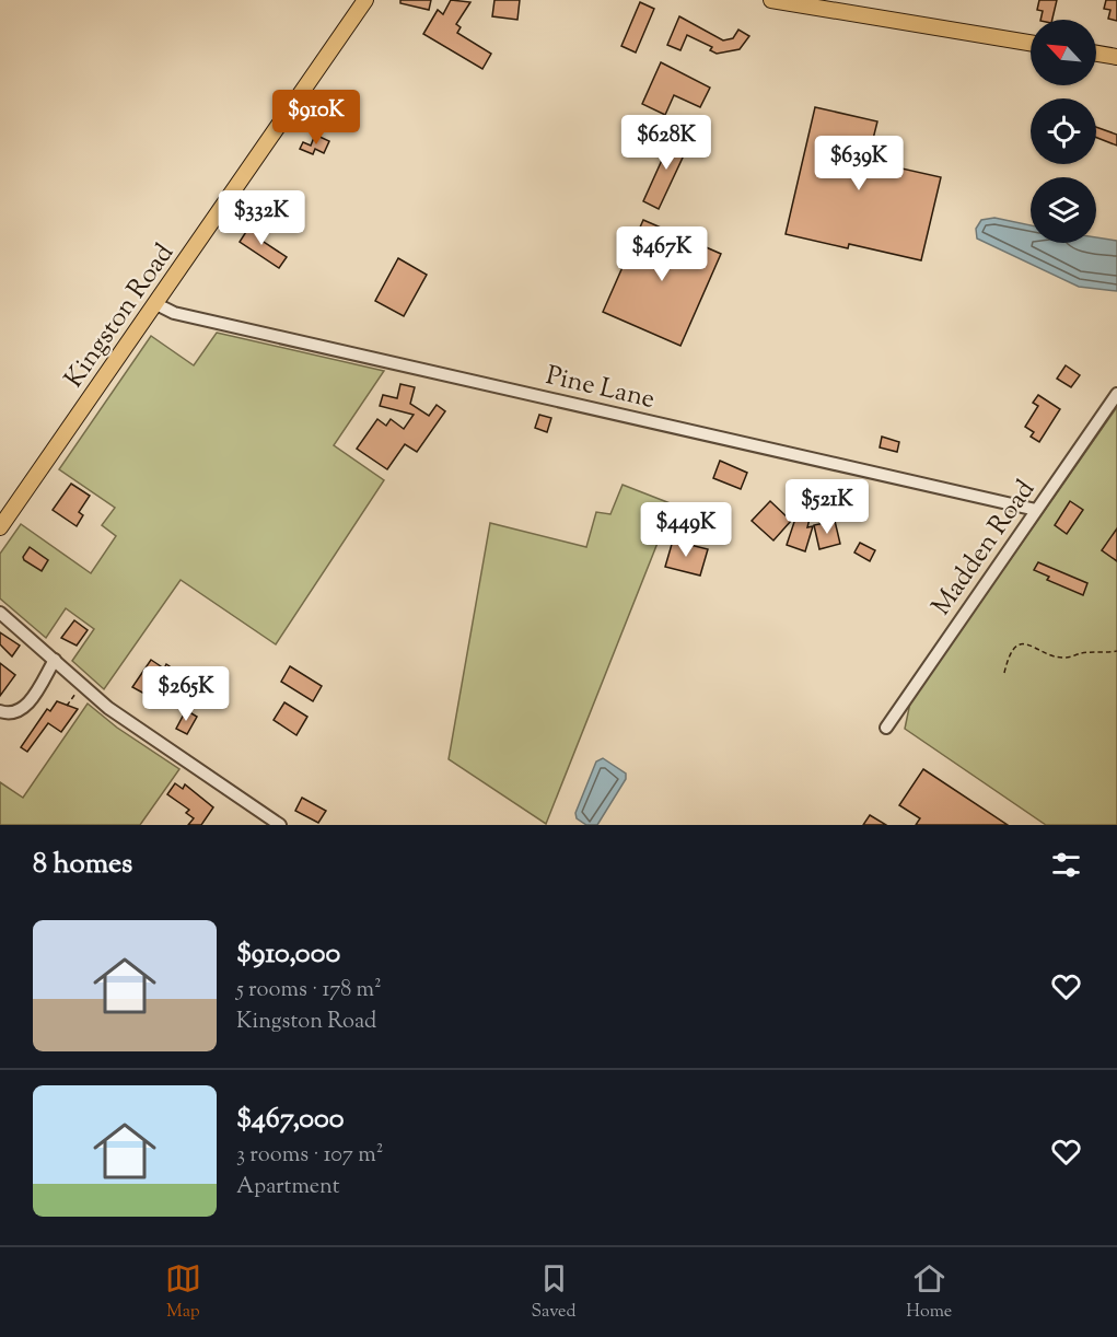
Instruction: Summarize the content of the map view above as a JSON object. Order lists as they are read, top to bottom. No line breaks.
{"streets":{"main road":["Kingston Road"],"street":["Pine Lane","Madden Road"]},"crossings":[["Kingston Road","Pine Lane"],["Pine Lane","Madden Road"]],"north":"top left","page":{"price":["$910K","$628K","$639K","$332K","$467K","$521K","$449K","$265K"],"heading":"8 homes","list":[{"name":"$910,000","note":"5 rooms · 178 m² · Kingston Road"},{"name":"$467,000","note":"3 rooms · 107 m² · Apartment"}],"tabs":["Map","Saved","Home"]}}
